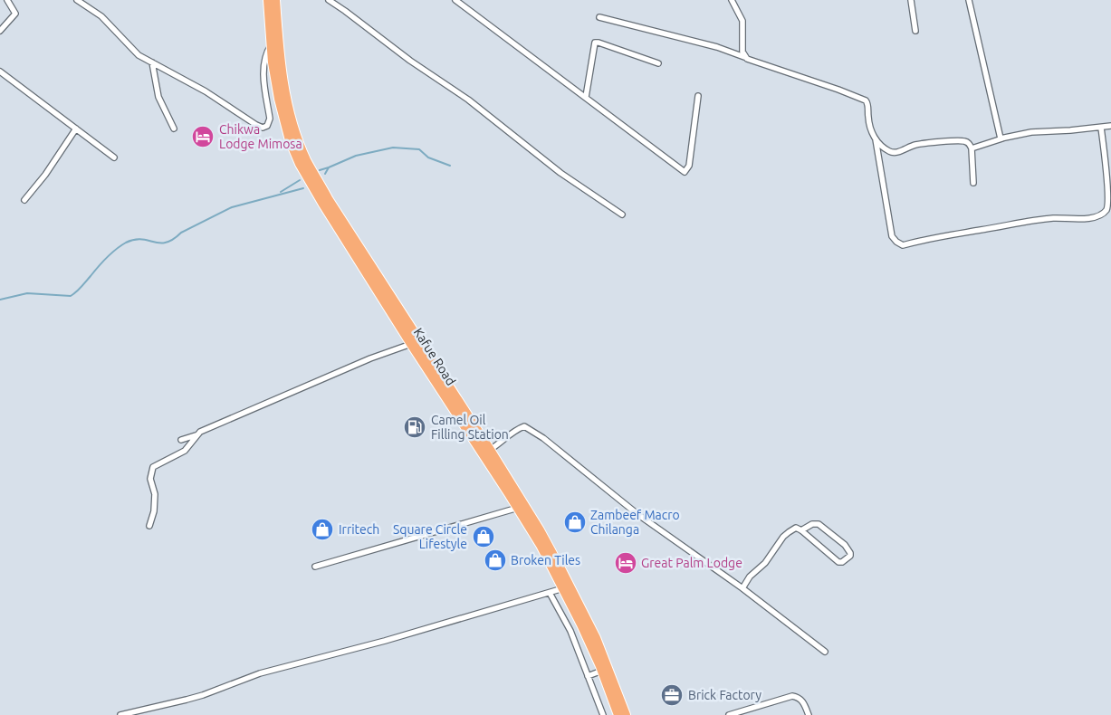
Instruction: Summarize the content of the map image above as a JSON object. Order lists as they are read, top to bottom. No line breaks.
{"streets":{"highway":["Kafue Road"]},"places":{"hotel":["Chikwa Lodge Mimosa","Great Palm Lodge"],"fuel station":["Camel Oil Filling Station"],"shop":["Zambeef Macro Chilanga","Irritech","Square Circle Lifestyle","Broken Tiles"],"office":["Brick Factory"]}}
